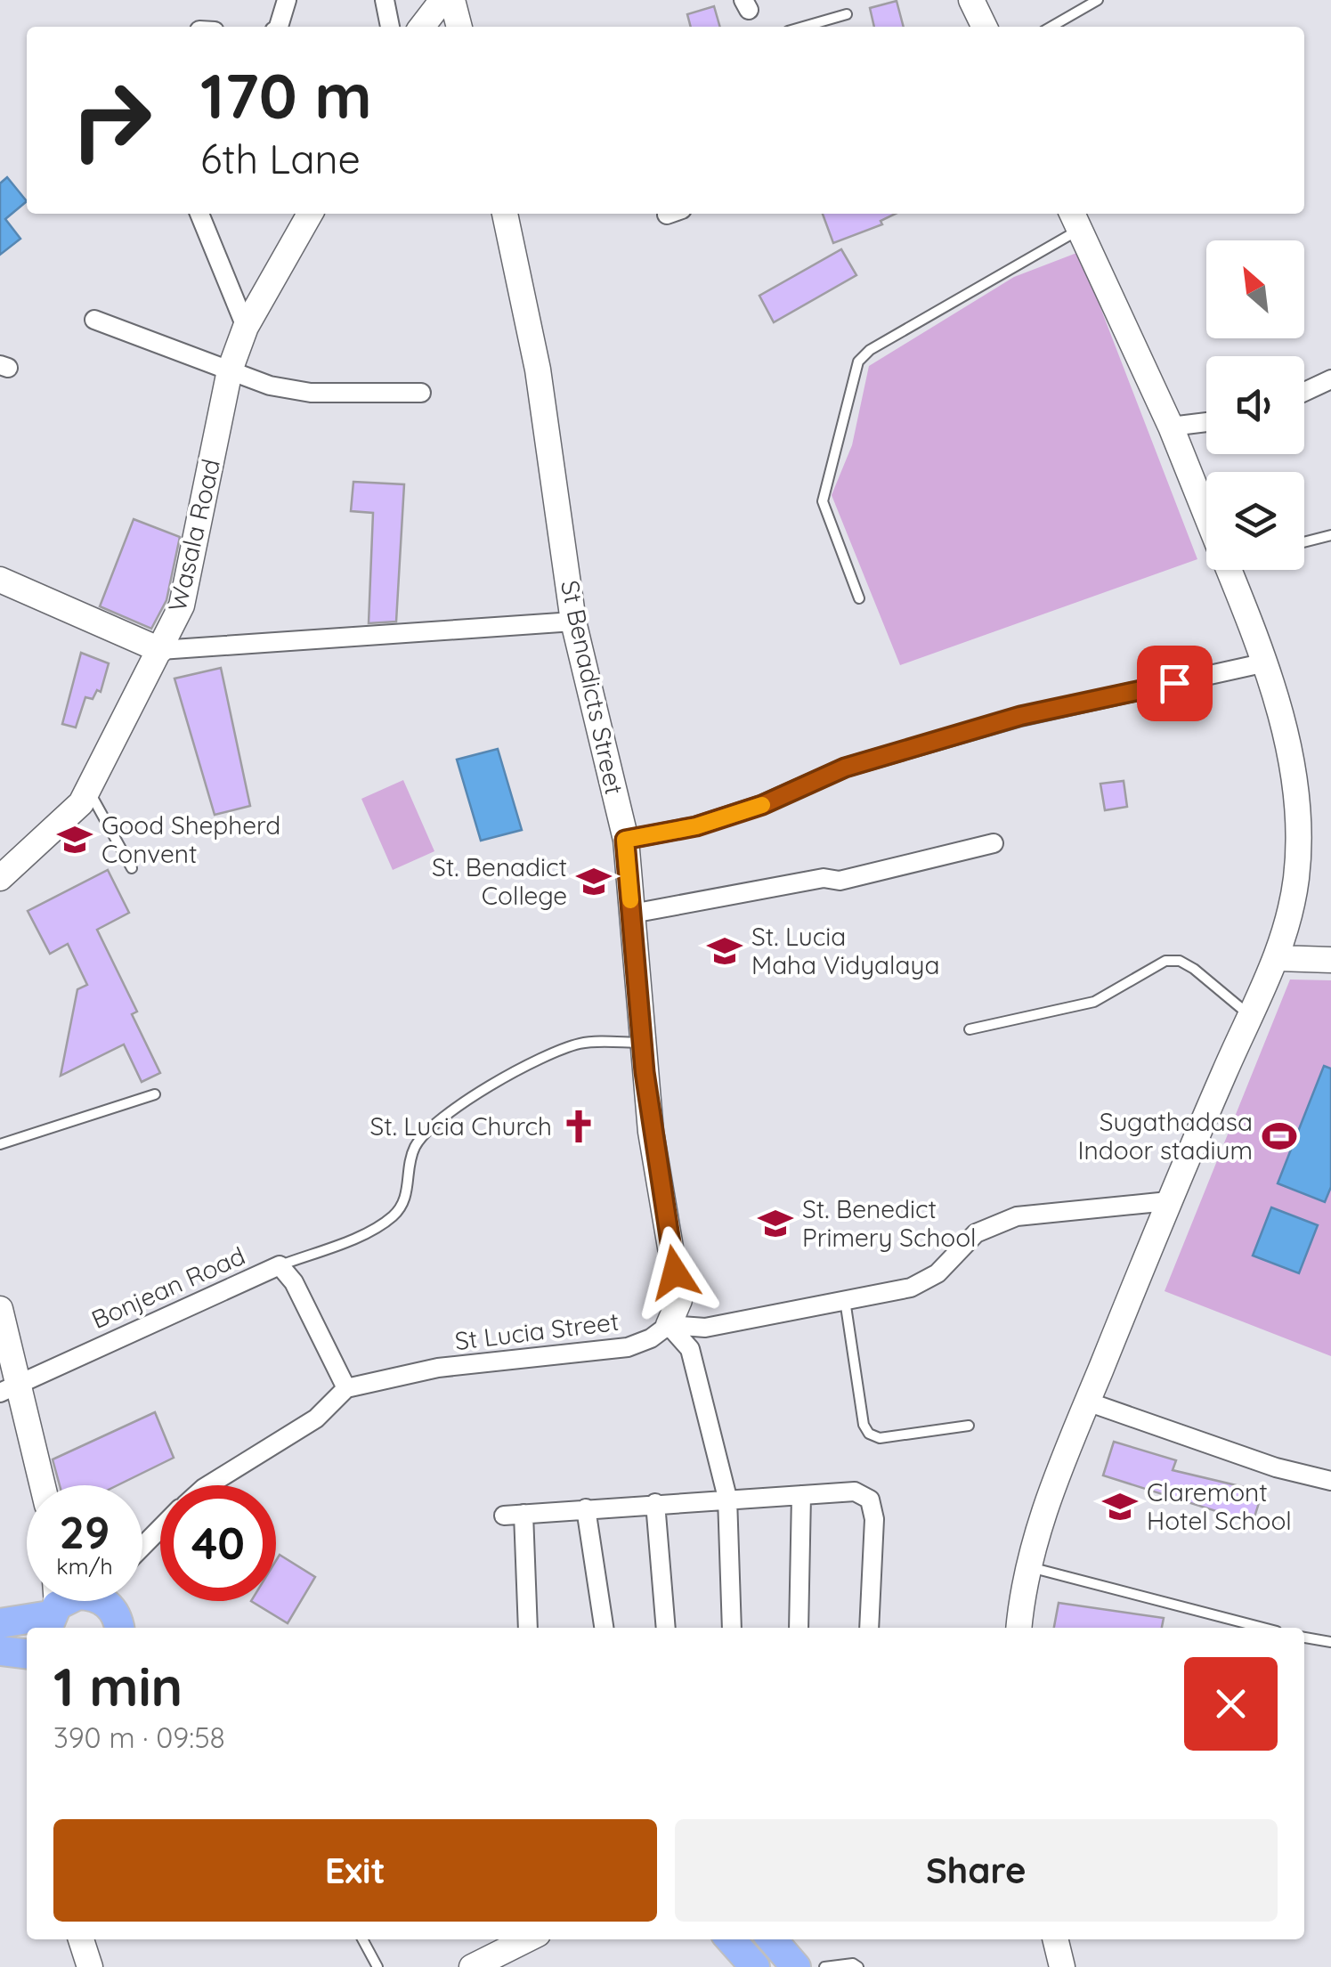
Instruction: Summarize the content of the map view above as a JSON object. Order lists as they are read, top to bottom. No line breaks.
{"streets":{"street":["Wasala Road","St Benadicts Street","Bonjean Road","St Lucia Street"]},"crossings":[["St Benadicts Street","St Lucia Street"],["Bonjean Road","St Lucia Street"]],"places":{"school or university":["Good Shepherd Convent","St. Benadict College","St. Lucia Maha Vidyalaya","St. Benedict Primery School","Claremont Hotel School"],"church":["St. Lucia Church"],"sports":["Sugathadasa Indoor stadium"]},"north":"top left","page":{"turn":["170 m","6th Lane"],"speed":"29 km/h","limit":"40","heading":["1 min","390 m · 09:58"],"buttons":["Exit","Share"]}}
